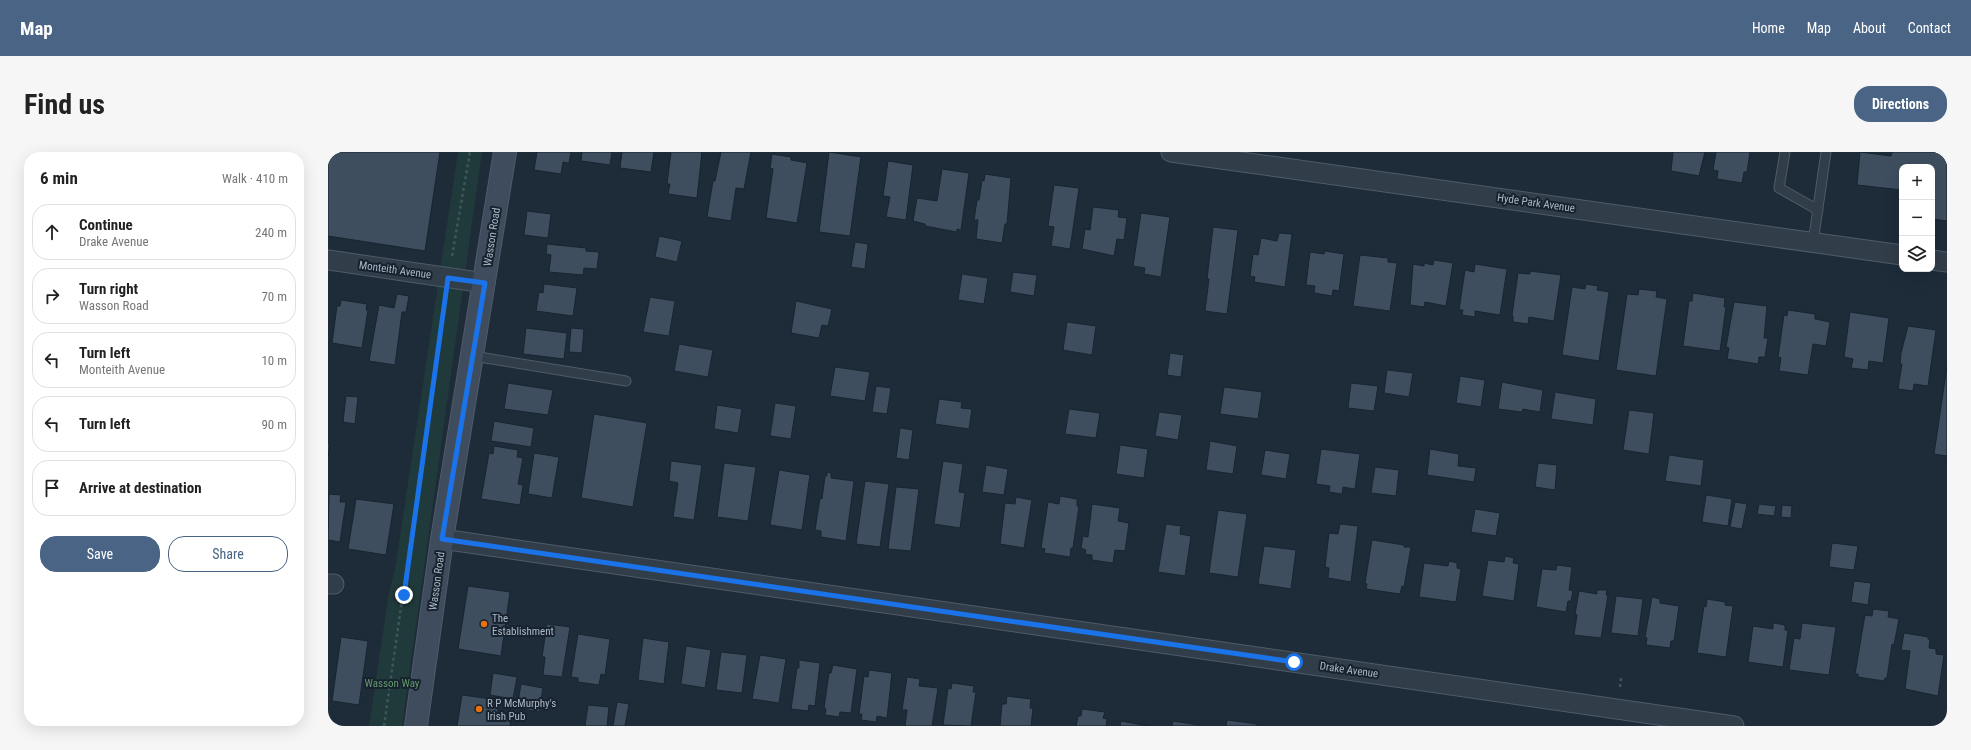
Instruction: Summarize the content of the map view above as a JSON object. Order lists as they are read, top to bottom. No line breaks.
{"streets":{"street":["Hyde Park Avenue","Wasson Road","Monteith Avenue","Drake Avenue"]},"crossings":[["Wasson Road","Monteith Avenue"],["Wasson Road","Drake Avenue"]],"parks":["Wasson Way"],"places":["The Establishment","R P McMurphy's Irish Pub"],"page":{"header":"Map","nav":["Home","Map","About","Contact"],"buttons":["Directions",["Save","Share"]],"title":"Find us","heading":["6 min","Walk · 410 m"],"map_buttons":["+","−"],"list":[["Continue","Drake Avenue","240 m"],["Turn right","Wasson Road","70 m"],["Turn left","Monteith Avenue","10 m"],["Turn left","90 m"],"Arrive at destination"]}}
